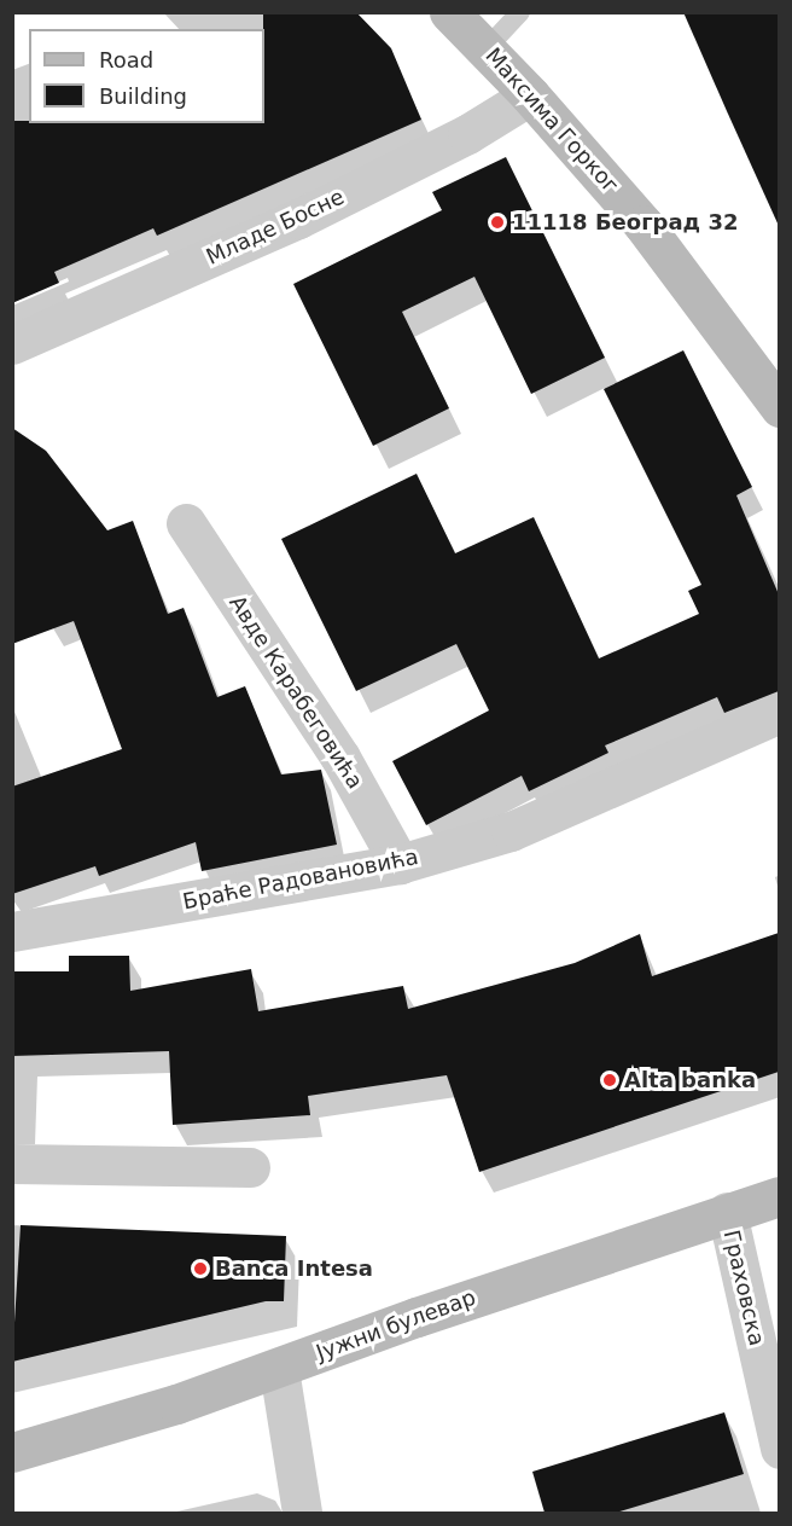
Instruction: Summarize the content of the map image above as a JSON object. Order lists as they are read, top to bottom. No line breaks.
{"streets":{"main road":["Максима Горког","Јужни булевар"],"street":["Младе Босне","Авде Карабеговића","Браће Радовановића","Граховска"]},"crossings":[["Максима Горког","Младе Босне"],["Авде Карабеговића","Браће Радовановића"],["Граховска","Јужни булевар"]],"places":["11118 Београд 32","Alta banka","Banca Intesa"],"legend":["Road","Building"]}
